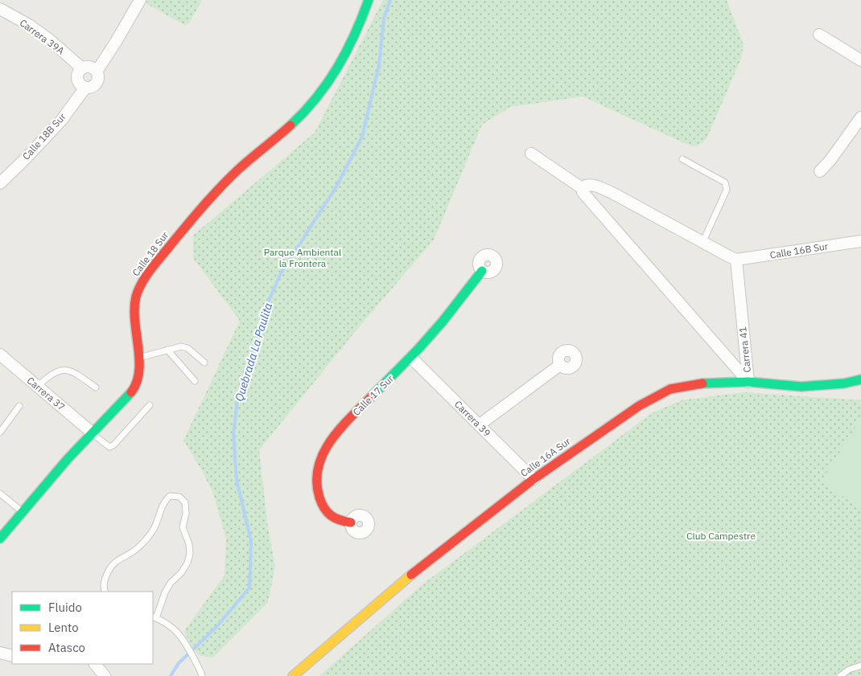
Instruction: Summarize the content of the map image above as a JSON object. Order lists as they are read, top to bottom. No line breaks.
{"streets":{"street":["Carrera 39A","Calle 18B Sur","Calle 16B Sur","Calle 18 Sur","Carrera 41","Carrera 37","Calle 17 Sur","Carrera 39","Calle 16A Sur"]},"crossings":[["Carrera 39A","Calle 18B Sur"],["Calle 16B Sur","Carrera 41"],["Calle 18 Sur","Carrera 37"],["Carrera 41","Calle 16A Sur"],["Calle 17 Sur","Carrera 39"],["Carrera 39","Calle 16A Sur"]],"water":["Quebrada La Paulita"],"parks":["Parque Ambiental la Frontera","Club Campestre"],"legend":["Fluido","Lento","Atasco"]}
